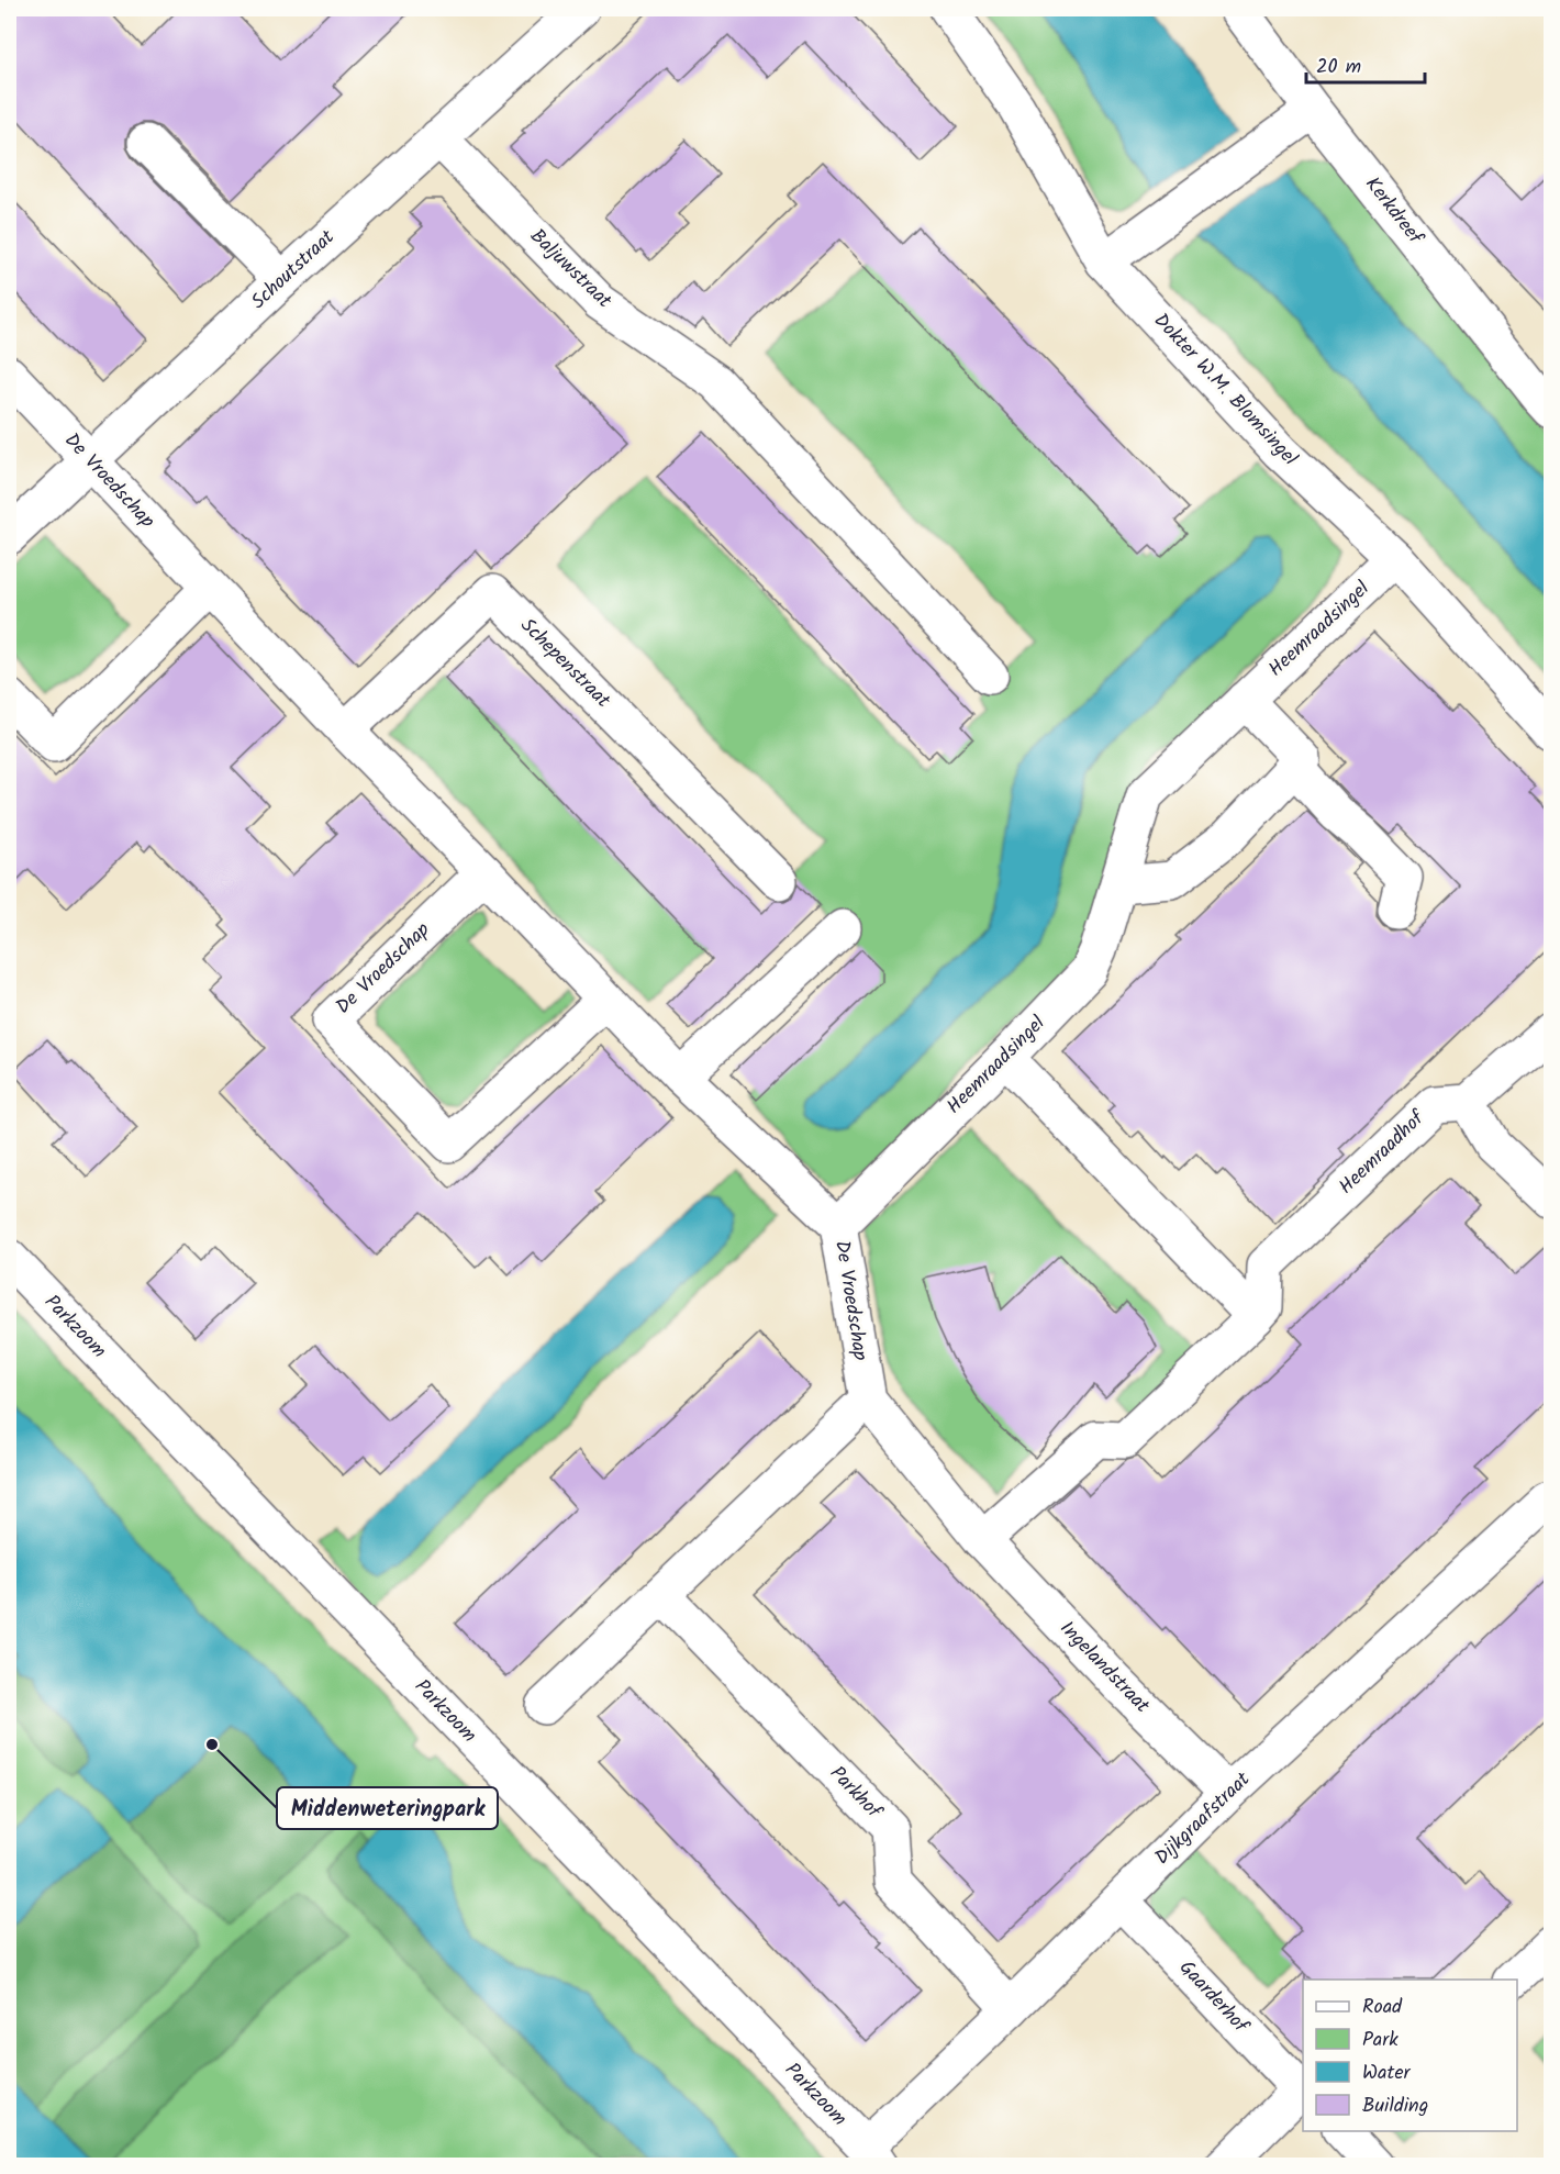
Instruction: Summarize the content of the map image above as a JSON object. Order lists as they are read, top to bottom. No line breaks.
{"streets":{"street":["Kerkdreef","Baljuwstraat","Schoutstraat","Dokter W.M. Blomsingel","De Vroedschap","Heemraadsingel","Schepenstraat","Heemraadhof","Parkzoom","Ingelandstraat","Parkhof","Dijkgraafstraat","Gaarderhof"]},"crossings":[["Baljuwstraat","Schoutstraat"],["Schoutstraat","De Vroedschap"],["Dokter W.M. Blomsingel","Heemraadsingel"],["De Vroedschap","Heemraadsingel"],["De Vroedschap","Schepenstraat"],["De Vroedschap","Heemraadhof"],["De Vroedschap","Ingelandstraat"],["Heemraadhof","Ingelandstraat"],["Parkzoom","Dijkgraafstraat"],["Ingelandstraat","Dijkgraafstraat"],["Parkhof","Dijkgraafstraat"],["Dijkgraafstraat","Gaarderhof"]],"places":["Middenweteringpark"],"legend":["Road","Park","Water","Building"],"scale_bar":"20 m"}
